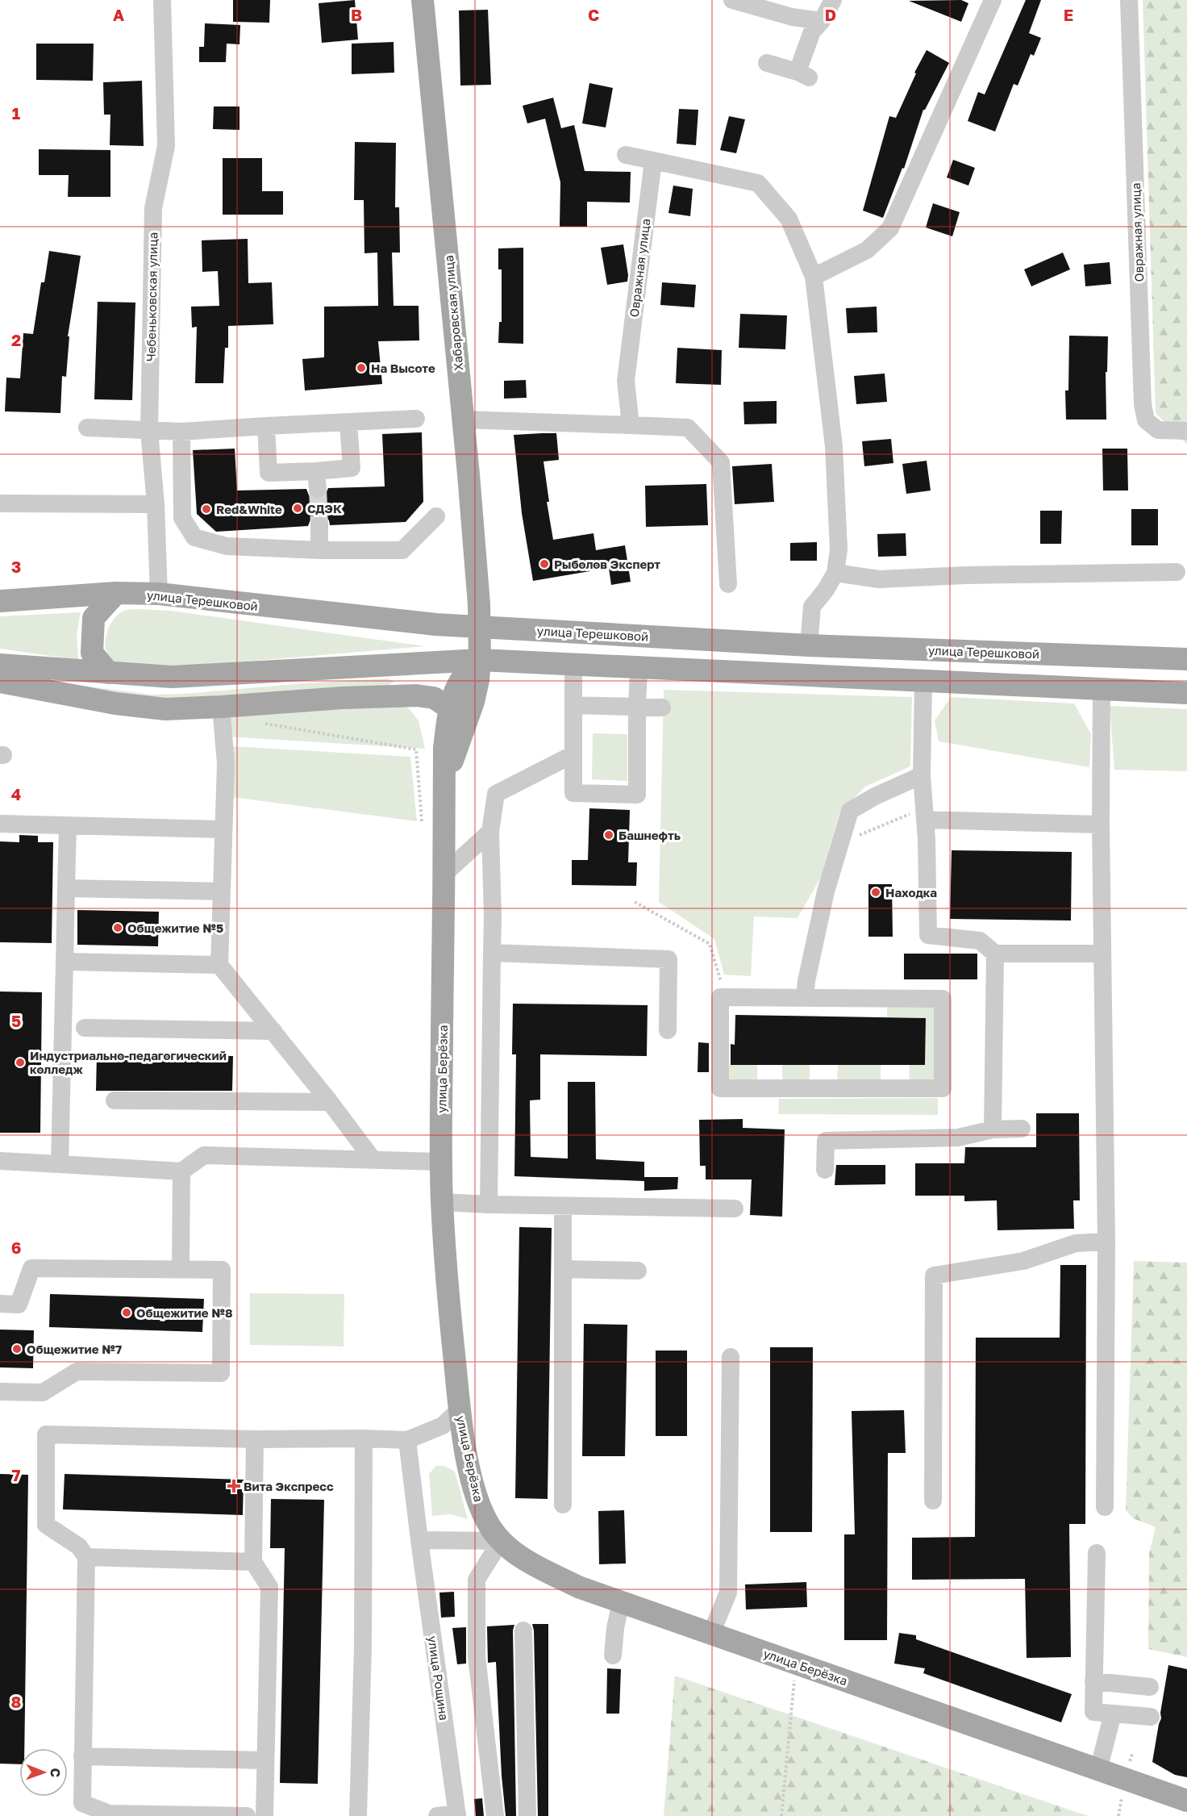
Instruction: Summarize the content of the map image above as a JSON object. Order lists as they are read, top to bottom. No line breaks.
{"streets":{"main road":["Хабаровская улица","улица Терешковой","улица Берёзка"],"street":["Овражная улица","Чебеньковская улица","улица Рощина"]},"crossings":[["Чебеньковская улица","улица Терешковой"],["Хабаровская улица","улица Терешковой"],["Хабаровская улица","улица Берёзка"],["улица Терешковой","улица Берёзка"]],"places":{"other":["На Высоте","СДЭК","Red&White","Рыболов Эксперт","Башнефть","Находка","Общежитие №5","Индустриально-педагогический колледж","Общежитие №8","Общежитие №7"],"health":["Вита Экспресс"]},"north":"right","grid":{"columns":["A","B","C","D","E"],"rows":["1","2","3","4","5","6","7","8"]}}
